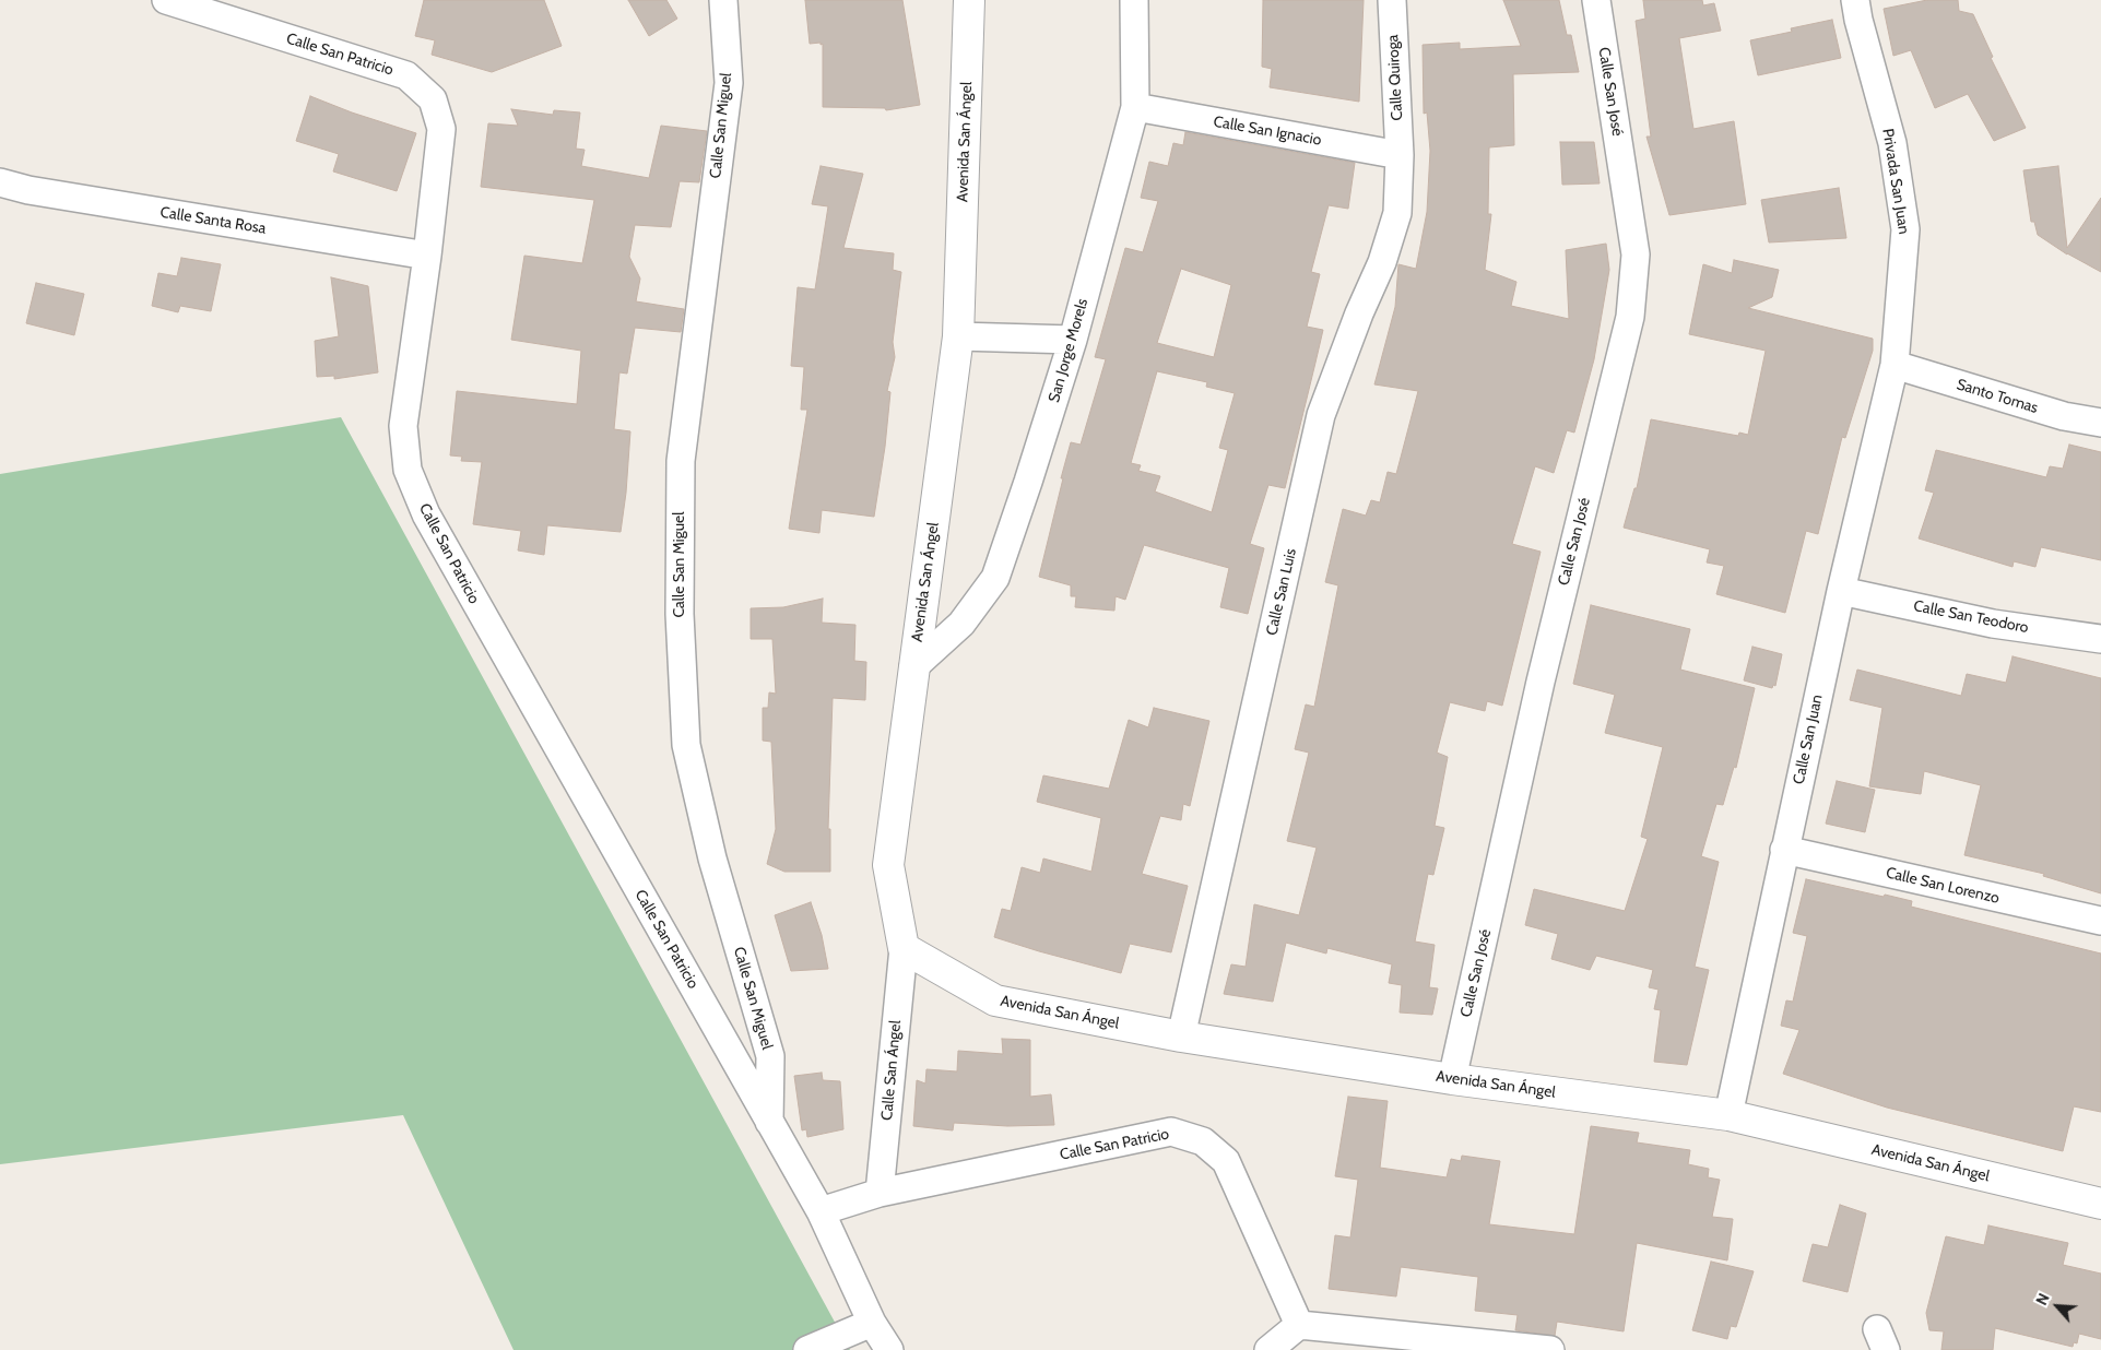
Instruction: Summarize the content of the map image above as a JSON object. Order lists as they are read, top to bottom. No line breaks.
{"streets":{"street":["Calle San Patricio","Calle Quiroga","Calle San José","Calle San Miguel","Calle San Ignacio","Avenida San Ángel","Privada San Juan","Calle Santa Rosa","San Jorge Morels","Santo Tomas","Calle San Luis","Calle San Teodoro","Calle San Juan","Calle San Lorenzo","Calle San Ángel"]},"crossings":[["Calle San Patricio","Calle San Miguel"],["Calle San Patricio","Calle Santa Rosa"],["Calle San Patricio","Calle San Ángel"],["Calle Quiroga","Calle San Ignacio"],["Calle Quiroga","Calle San Luis"],["Calle San José","Avenida San Ángel"],["Calle San Ignacio","San Jorge Morels"],["Calle San Ignacio","Calle San Luis"],["Avenida San Ángel","San Jorge Morels"],["Avenida San Ángel","Calle San Luis"],["Avenida San Ángel","Calle San Juan"],["Avenida San Ángel","Calle San Ángel"],["Privada San Juan","Santo Tomas"],["Privada San Juan","Calle San Juan"],["Santo Tomas","Calle San Juan"],["Calle San Teodoro","Calle San Juan"],["Calle San Juan","Calle San Lorenzo"]],"north":"top left"}
